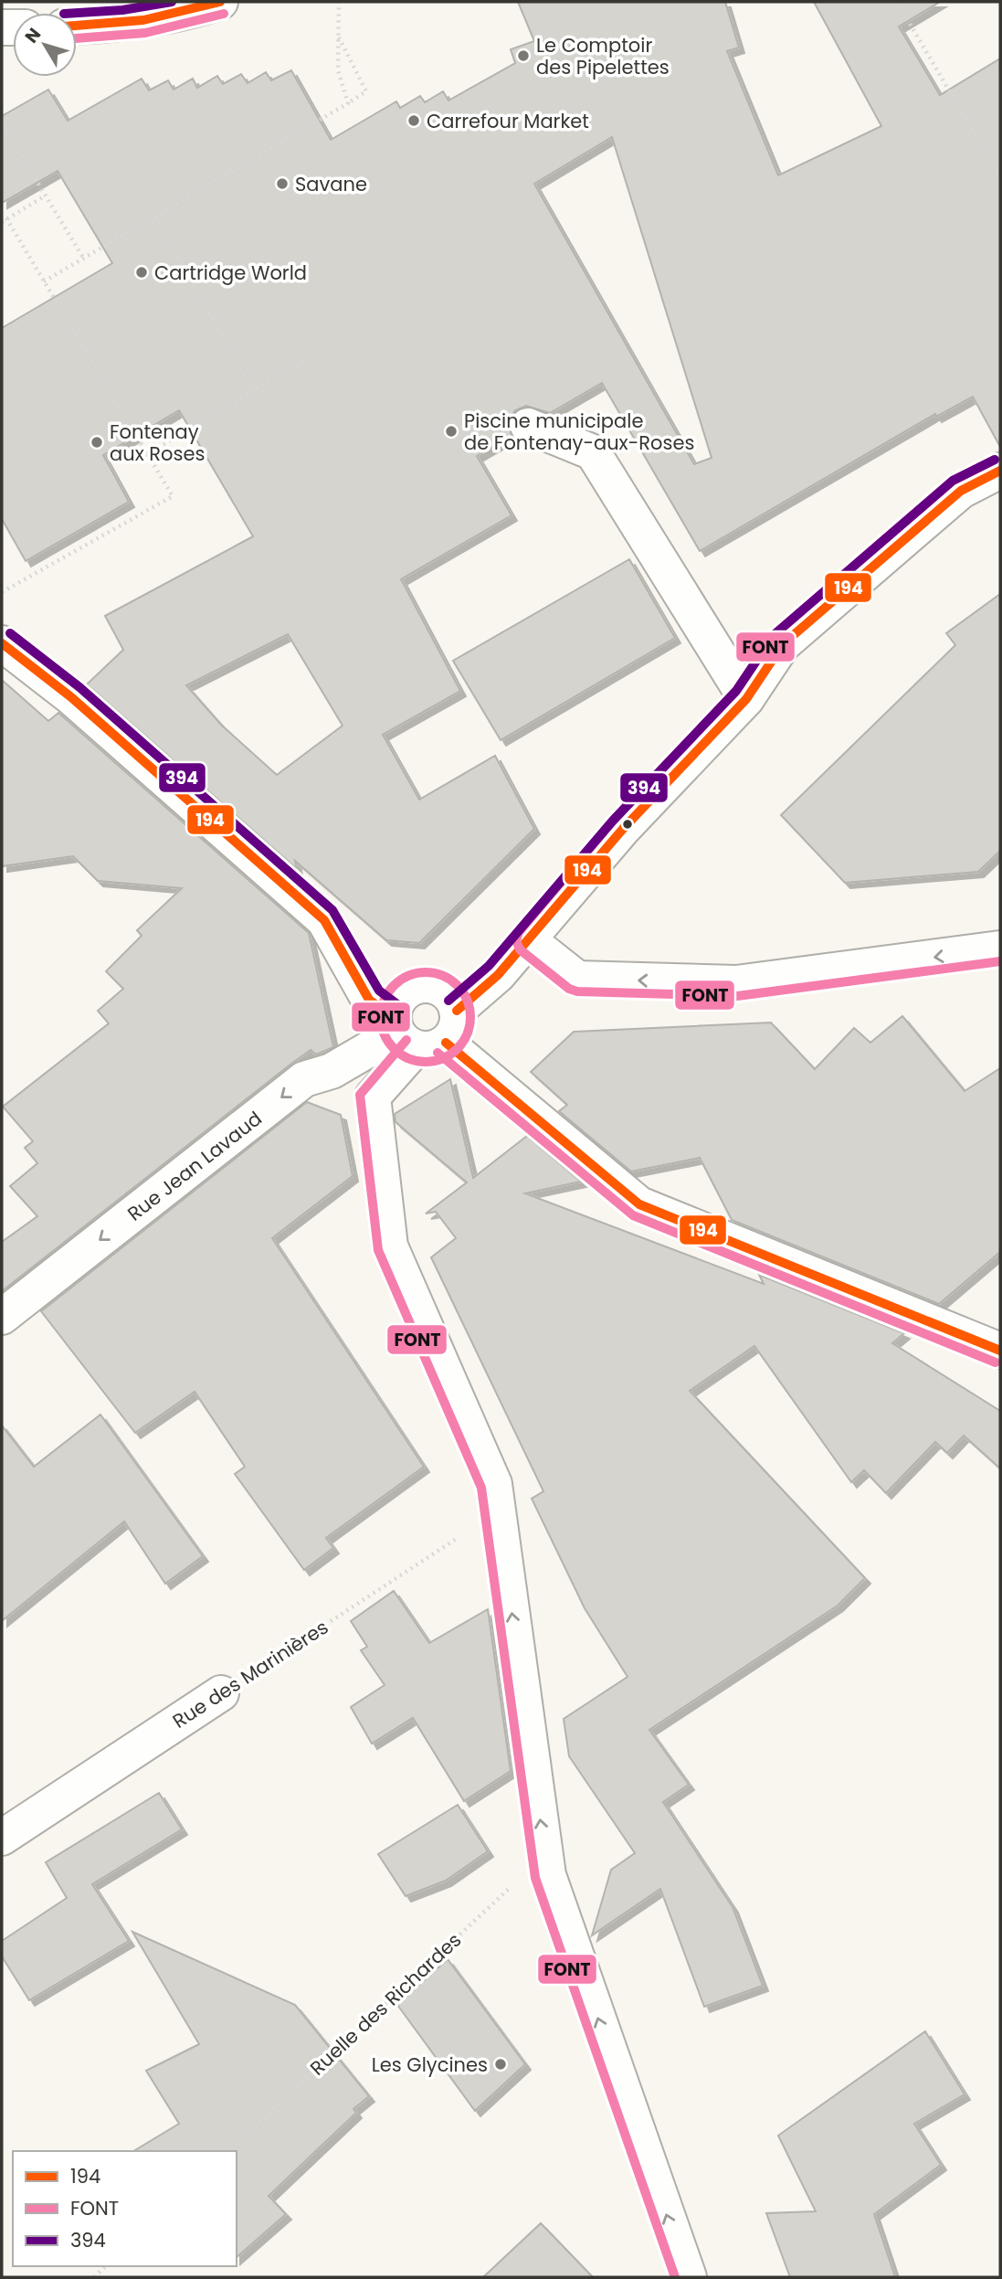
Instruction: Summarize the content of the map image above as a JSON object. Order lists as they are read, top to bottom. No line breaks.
{"streets":{"street":["Rue Jean Lavaud","Rue des Marinières"],"path":["Ruelle des Richardes"]},"one_way":["Rue Jean Lavaud"],"places":["Le Comptoir des Pipelettes","Carrefour Market","Savane","Cartridge World","Piscine municipale de Fontenay-aux-Roses","Fontenay aux Roses","Les Glycines"],"lines":["transit line 194","transit line 394","transit line FONT"],"legend":["194","FONT","394"],"north":"top left"}
